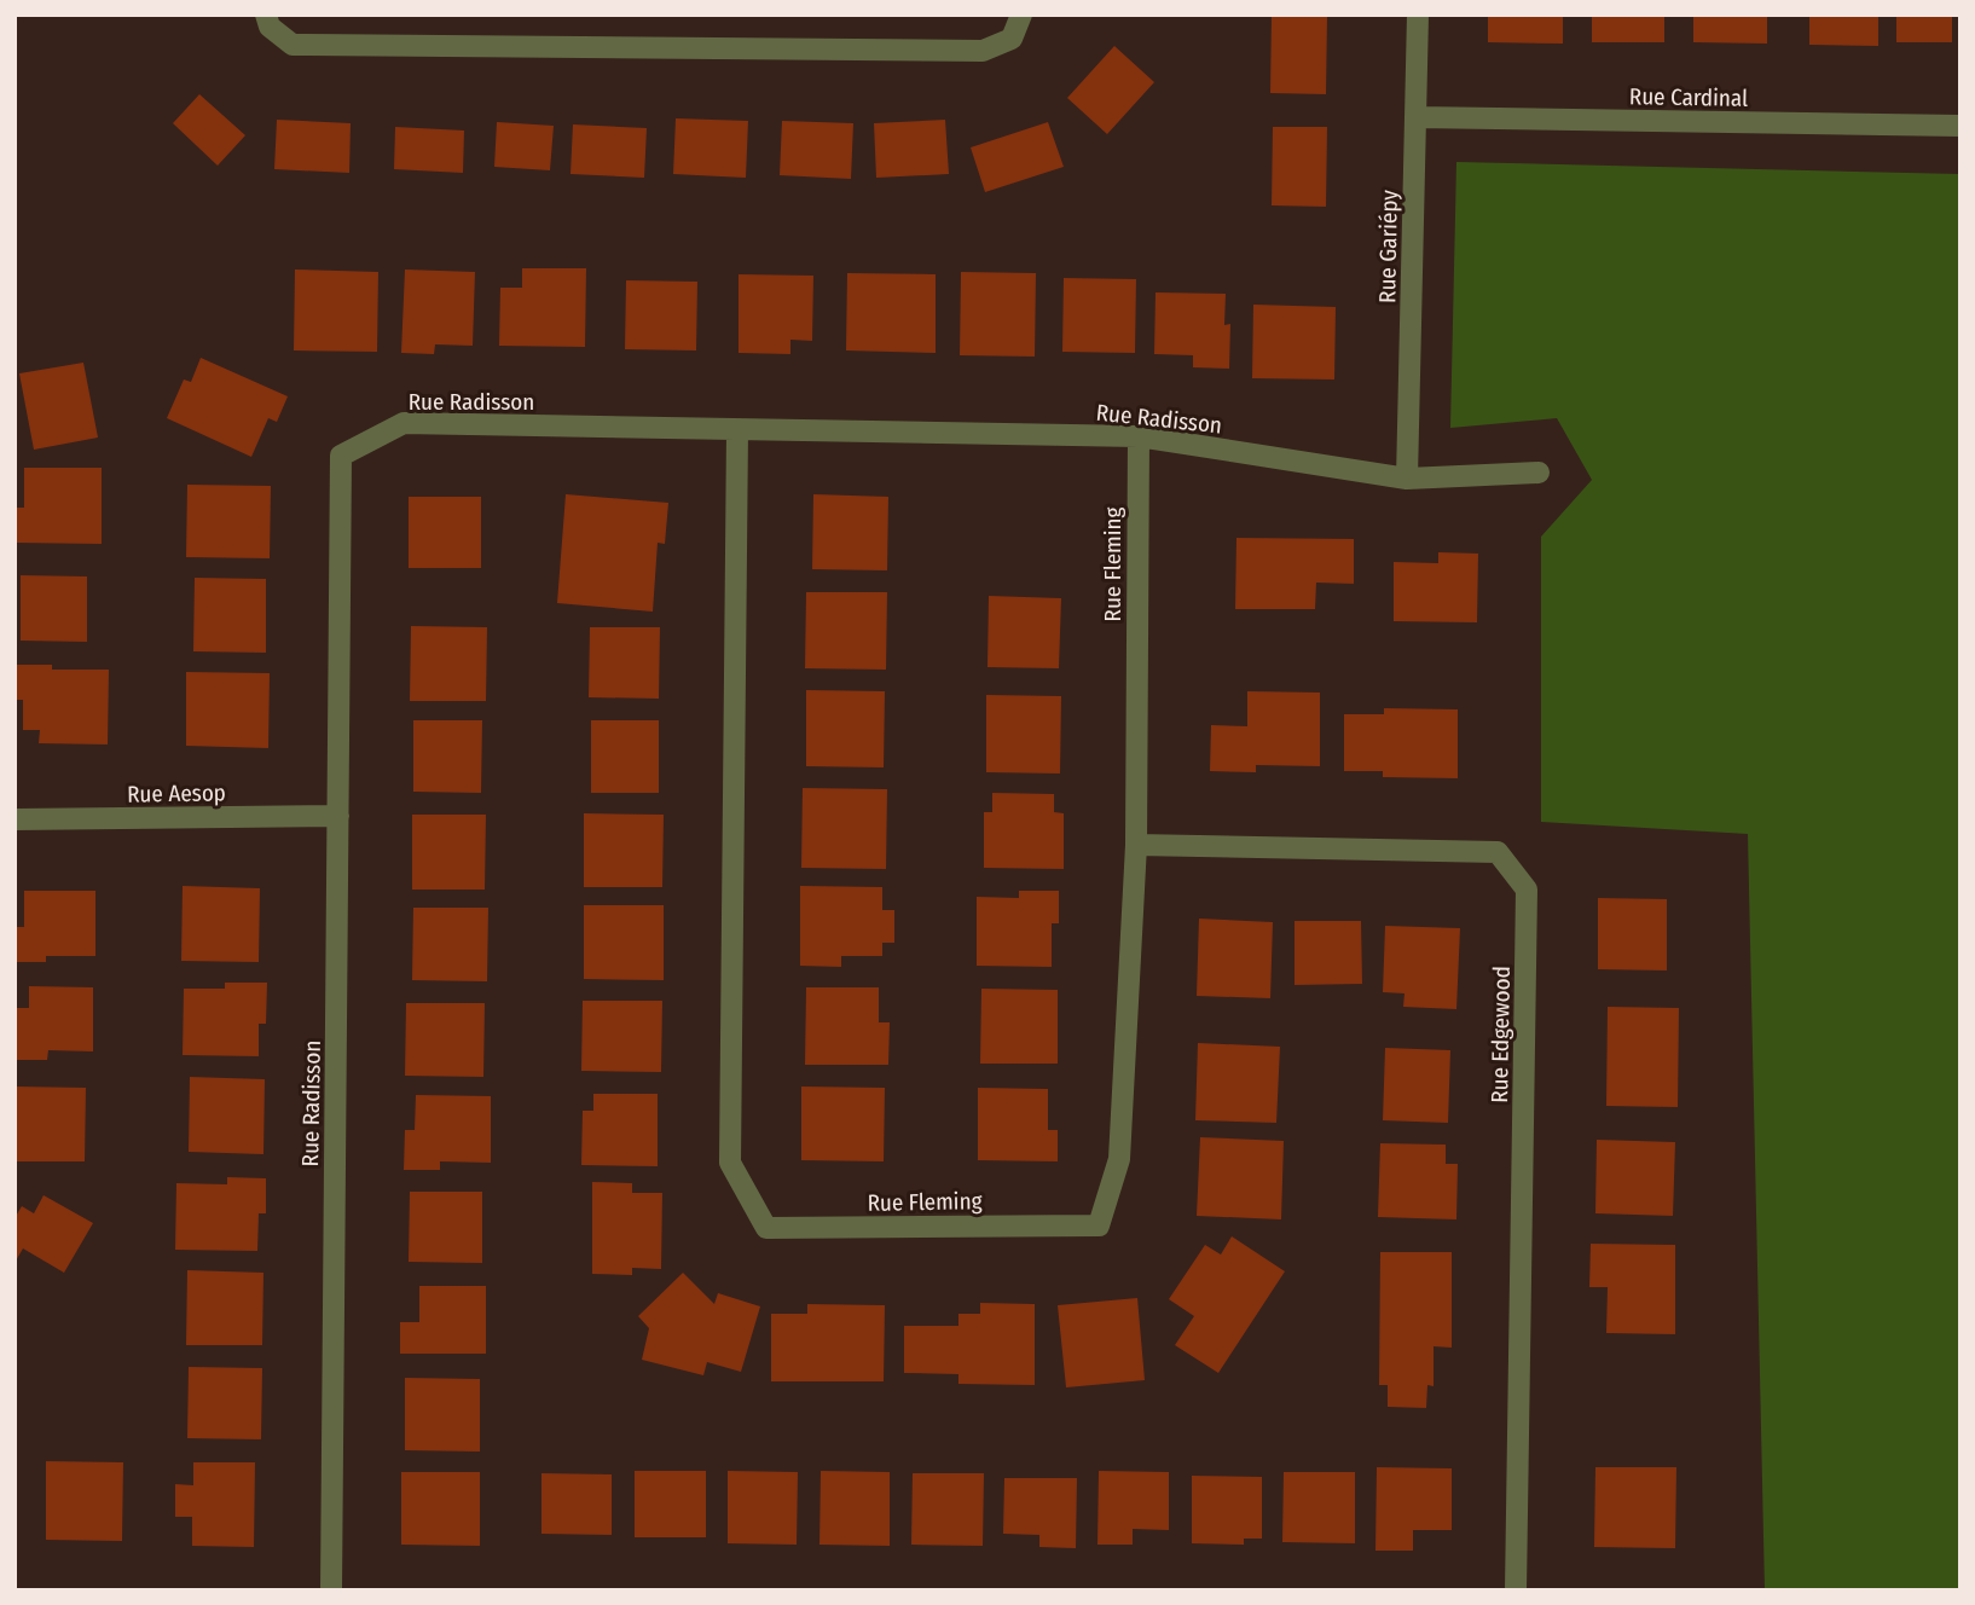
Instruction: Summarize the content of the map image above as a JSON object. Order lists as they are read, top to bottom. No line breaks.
{"streets":{"street":["Rue Cardinal","Rue Gariépy","Rue Radisson","Rue Fleming","Rue Aesop","Rue Edgewood"]},"crossings":[["Rue Cardinal","Rue Gariépy"],["Rue Gariépy","Rue Radisson"],["Rue Radisson","Rue Fleming"],["Rue Radisson","Rue Aesop"],["Rue Fleming","Rue Edgewood"]]}
